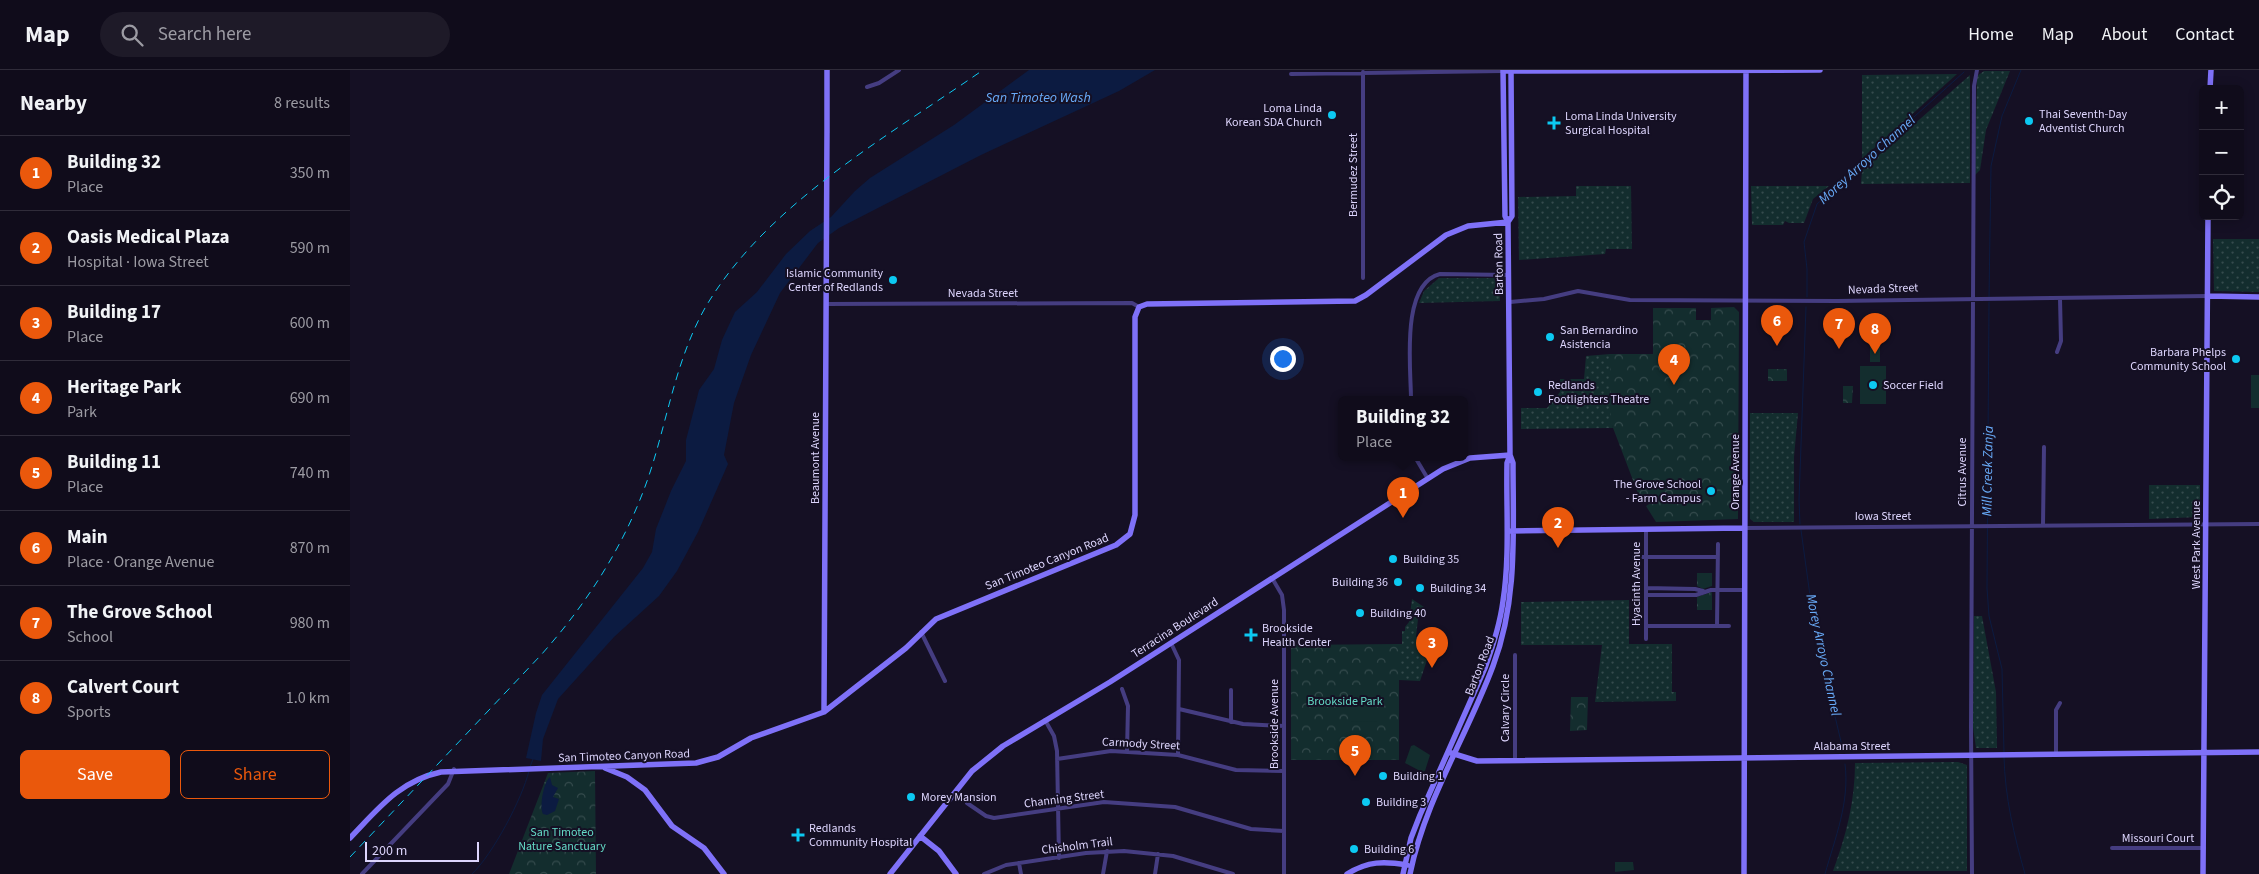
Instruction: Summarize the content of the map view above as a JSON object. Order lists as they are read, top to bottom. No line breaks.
{"streets":{"main road":["Barton Road","Nevada Street","Beaumont Avenue","Orange Avenue","Iowa Street","West Park Avenue","San Timoteo Canyon Road","Terracina Boulevard","Alabama Street"],"street":["Bermudez Street","Citrus Avenue","Hyacinth Avenue","Calvary Circle","Brookside Avenue","Carmody Street","Channing Street","Missouri Court","Chisholm Trail"]},"crossings":[["Barton Road","Nevada Street"],["Barton Road","Iowa Street"],["Barton Road","Terracina Boulevard"],["Barton Road","Alabama Street"],["Nevada Street","Beaumont Avenue"],["Nevada Street","Orange Avenue"],["Nevada Street","Citrus Avenue"],["Nevada Street","West Park Avenue"],["Nevada Street","San Timoteo Canyon Road"],["Beaumont Avenue","San Timoteo Canyon Road"],["Orange Avenue","Iowa Street"],["Orange Avenue","Alabama Street"],["Citrus Avenue","Iowa Street"],["Citrus Avenue","Alabama Street"],["Iowa Street","West Park Avenue"],["Iowa Street","Hyacinth Avenue"],["West Park Avenue","Alabama Street"],["West Park Avenue","Missouri Court"],["Terracina Boulevard","Brookside Avenue"],["Calvary Circle","Alabama Street"],["Brookside Avenue","Carmody Street"],["Brookside Avenue","Channing Street"]],"water":["San Timoteo Wash","Morey Arroyo Channel","Mill Creek Zanja"],"parks":["Brookside Park","San Timoteo Nature Sanctuary"],"places":{"other":["Loma Linda Korean SDA Church","Thai Seventh-Day Adventist Church","Islamic Community Center of Redlands","San Bernardino Asistencia","Barbara Phelps Community School","Soccer Field","Redlands Footlighters Theatre","The Grove School - Farm Campus","Building 35","Building 36","Building 34","Building 40","Building 1","Morey Mansion","Building 3","Building 6"],"health":["Loma Linda University Surgical Hospital","Brookside Health Center","Redlands Community Hospital"]},"scale_bar":"200 m","page":{"header":"Map","search":"Search here","nav":["Home","Map","About","Contact"],"heading":["Nearby","8 results"],"map_buttons":["+","−"],"list":[{"mark":"1","name":"Building 32","note":"Place","value":"350 m"},{"mark":"2","name":"Oasis Medical Plaza","note":"Hospital · Iowa Street","value":"590 m"},{"mark":"3","name":"Building 17","note":"Place","value":"600 m"},{"mark":"4","name":"Heritage Park","note":"Park","value":"690 m"},{"mark":"5","name":"Building 11","note":"Place","value":"740 m"},{"mark":"6","name":"Main","note":"Place · Orange Avenue","value":"870 m"},{"mark":"7","name":"The Grove School","note":"School","value":"980 m"},{"mark":"8","name":"Calvert Court","note":"Sports","value":"1.0 km"}],"pins":["6","7","8","4","1","2","3","5"],"popup":["Building 32","Place"],"buttons":["Save","Share"],"scale":"200 m"}}
